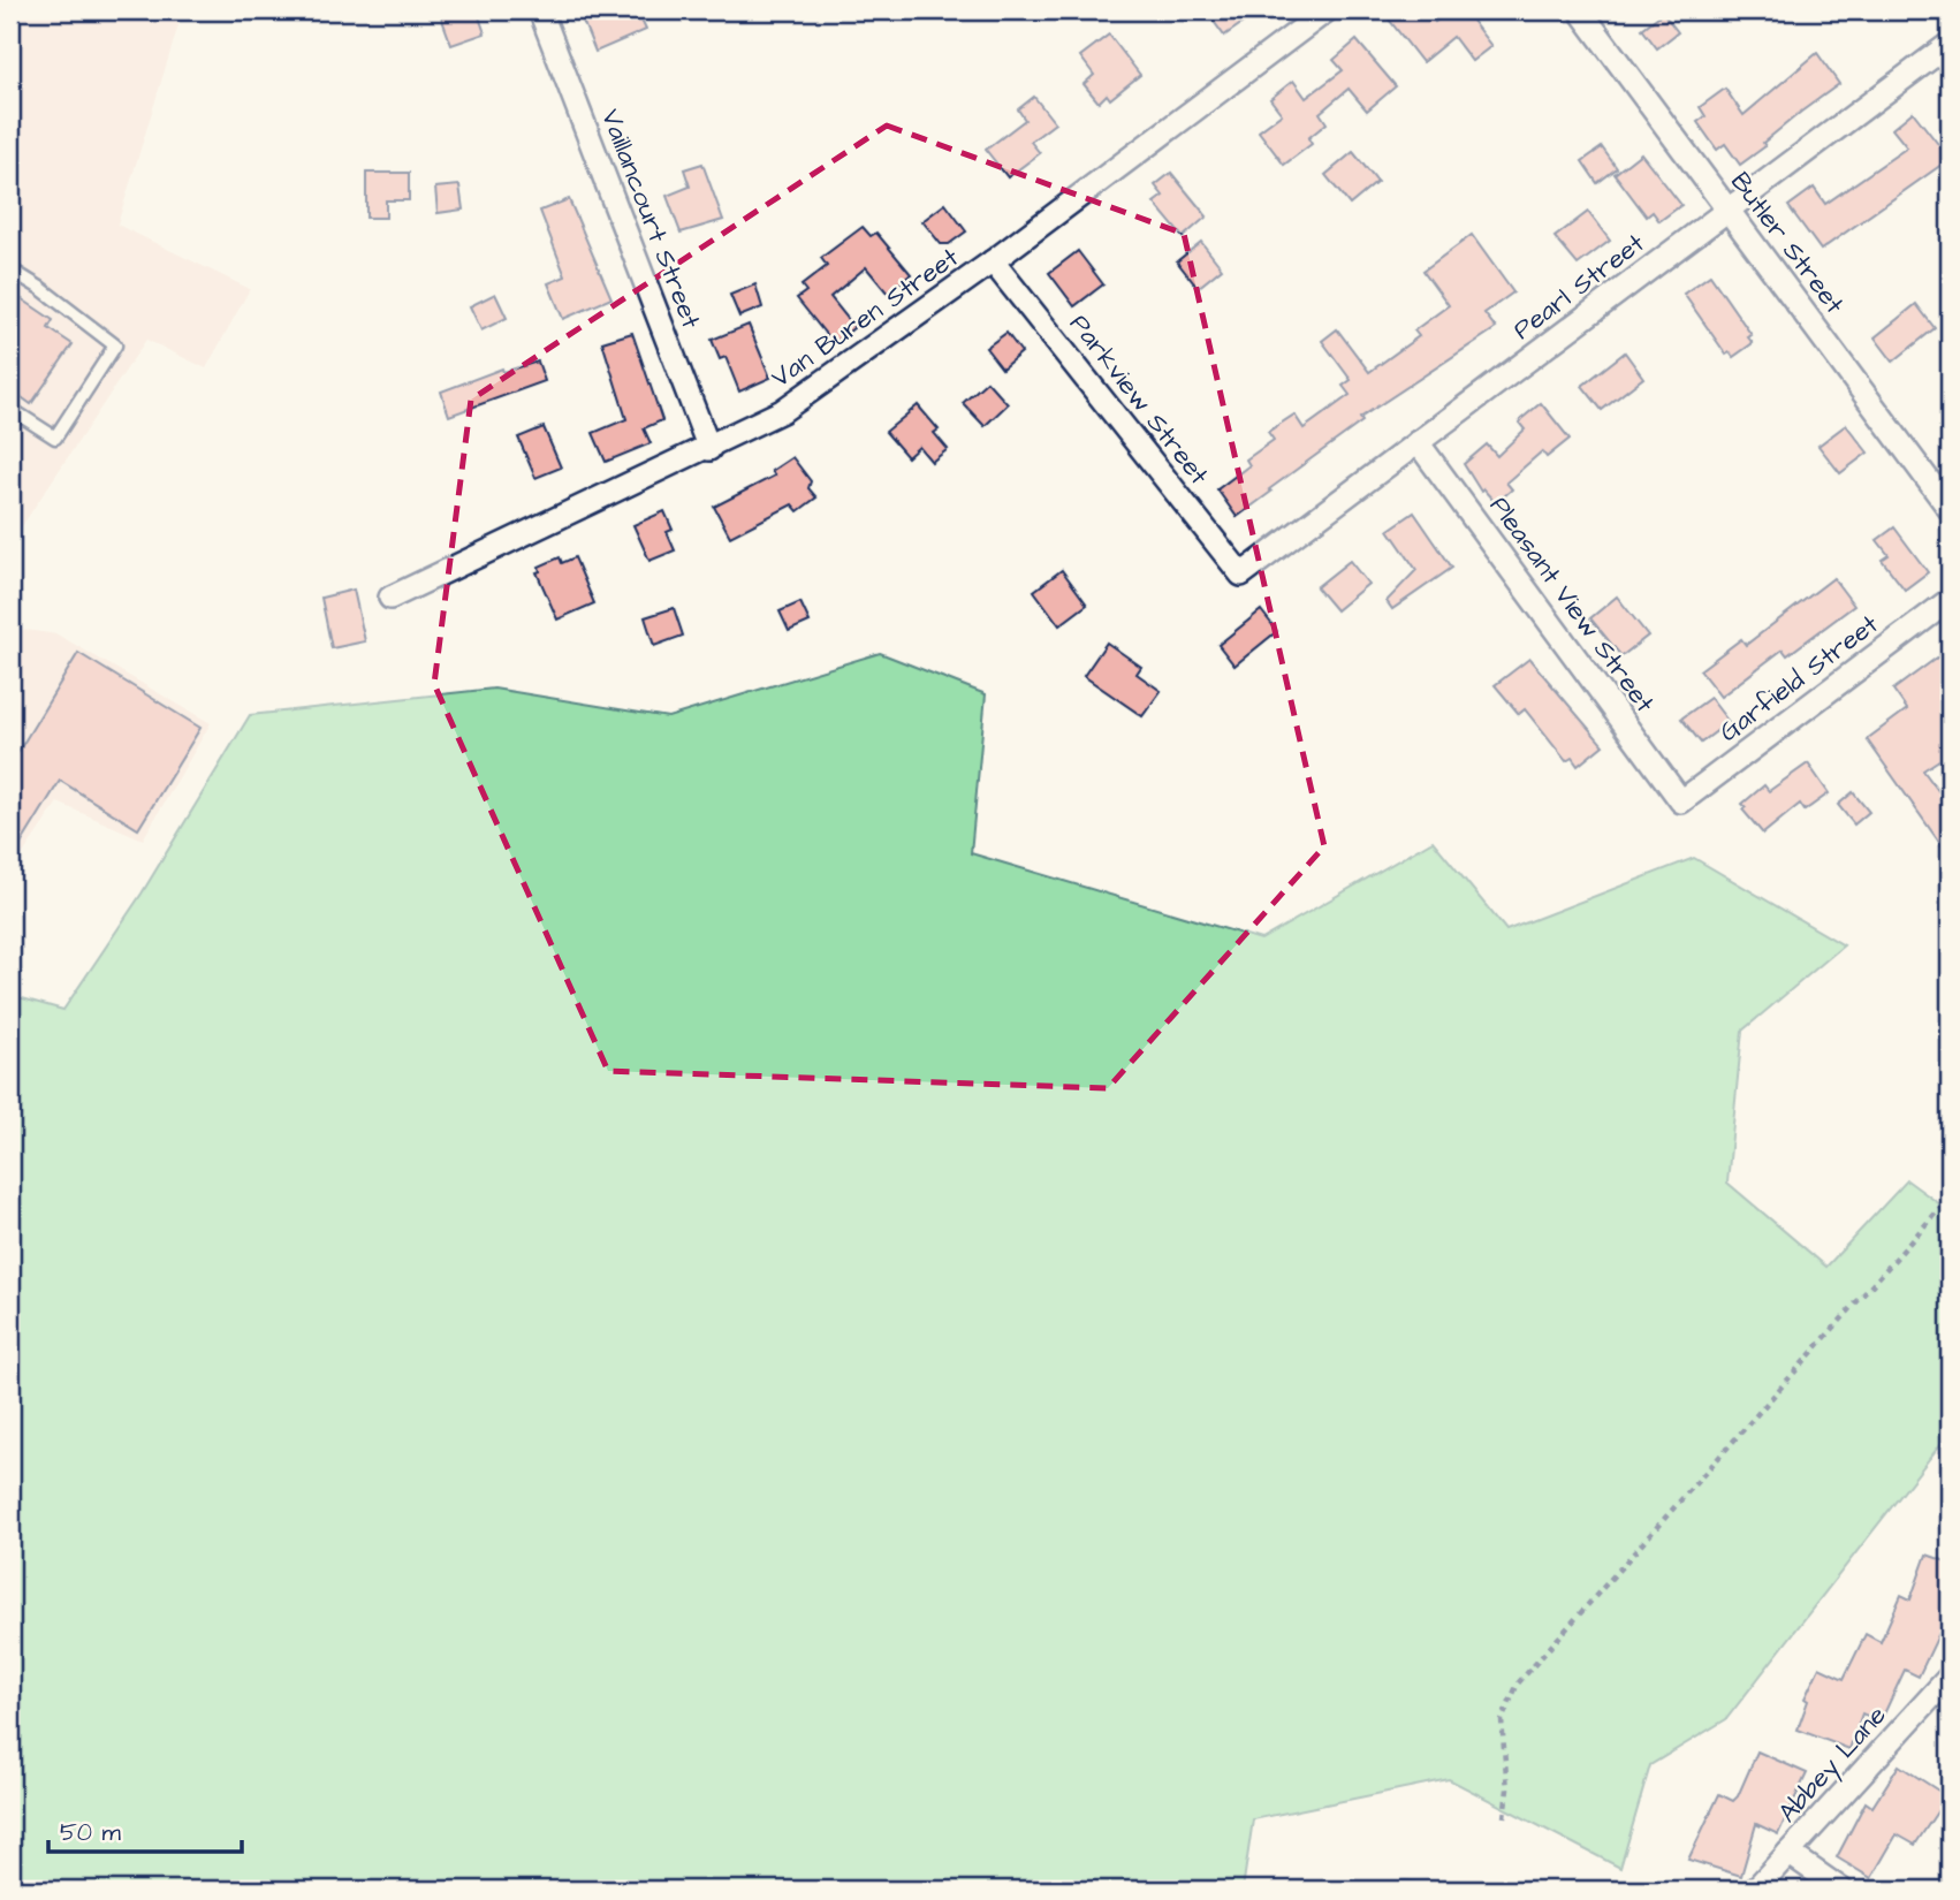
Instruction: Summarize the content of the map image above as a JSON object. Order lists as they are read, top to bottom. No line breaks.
{"streets":{"street":["Vaillancourt Street","Butler Street","Pearl Street","Van Buren Street","Parkview Street","Pleasant View Street","Garfield Street","Abbey Lane"]},"crossings":[["Vaillancourt Street","Van Buren Street"],["Butler Street","Pearl Street"],["Pearl Street","Parkview Street"],["Pearl Street","Pleasant View Street"],["Van Buren Street","Parkview Street"],["Pleasant View Street","Garfield Street"]],"scale_bar":"50 m"}
